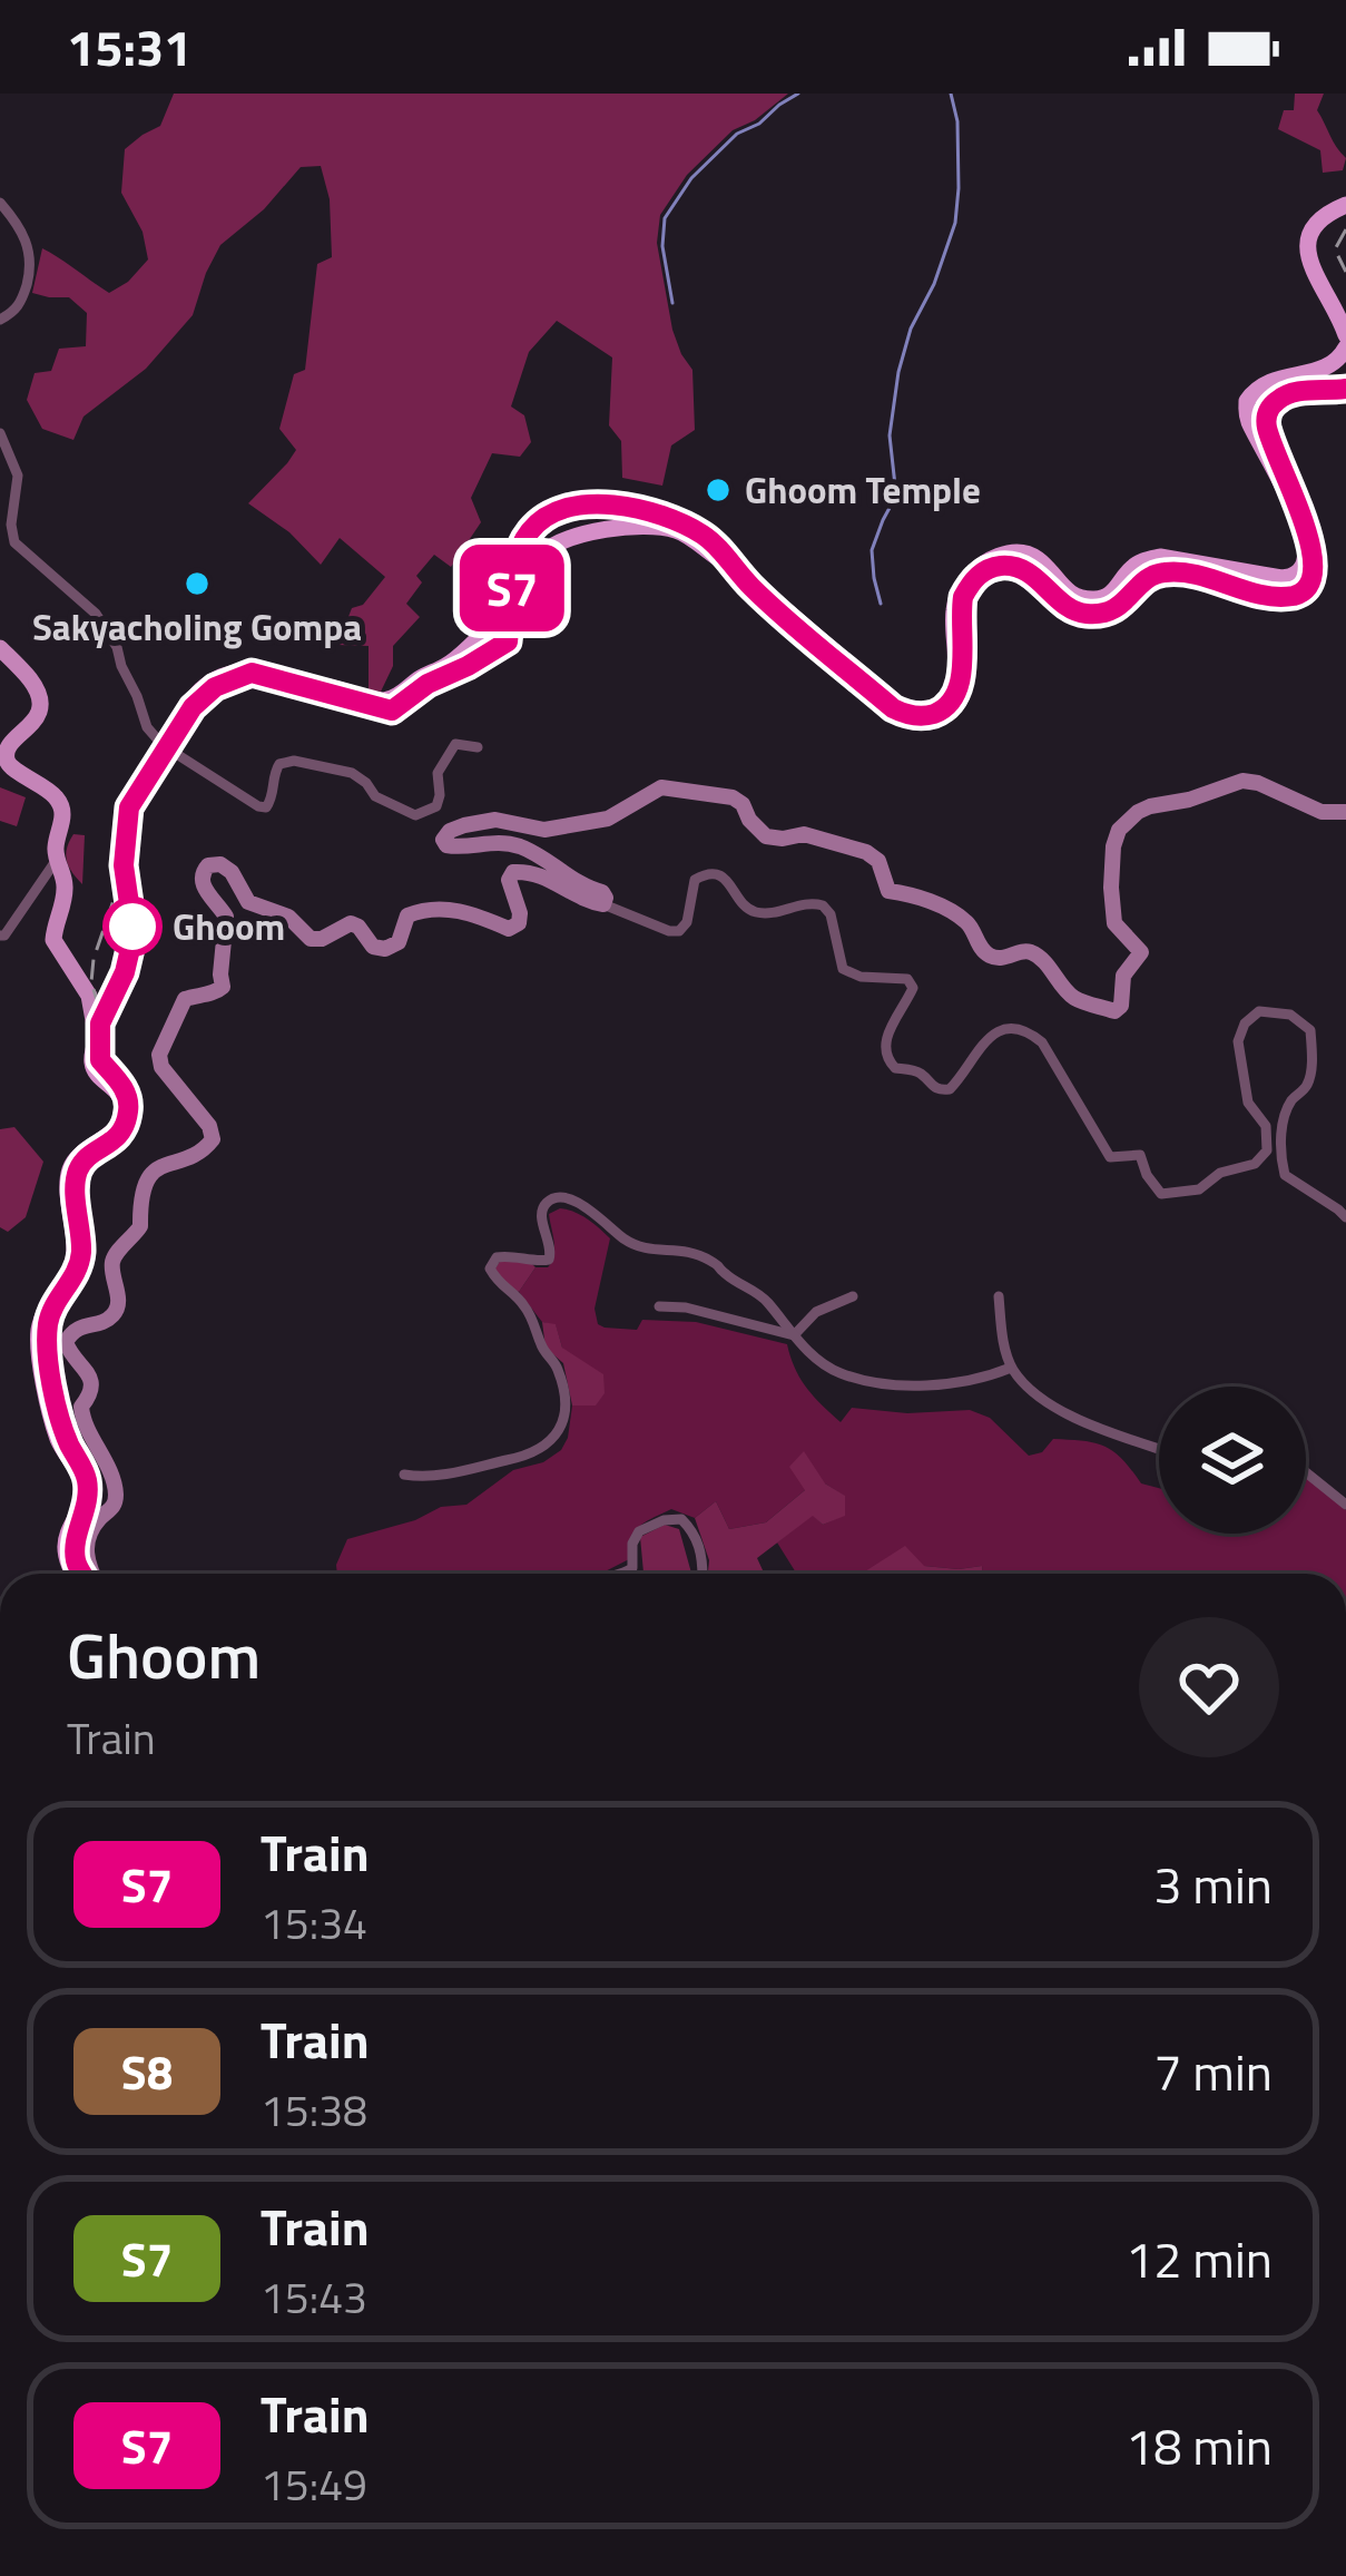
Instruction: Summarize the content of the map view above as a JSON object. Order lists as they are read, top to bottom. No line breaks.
{"places":["Ghoom Temple","Sakyacholing Gompa","Ghoom"],"page":{"status":"15:31","on_map":"S7","heading":["Ghoom","Train"],"list":[{"mark":"S7","name":"Train","note":"15:34","value":"3 min"},{"mark":"S8","name":"Train","note":"15:38","value":"7 min"},{"mark":"S7","name":"Train","note":"15:43","value":"12 min"},{"mark":"S7","name":"Train","note":"15:49","value":"18 min"}]}}
